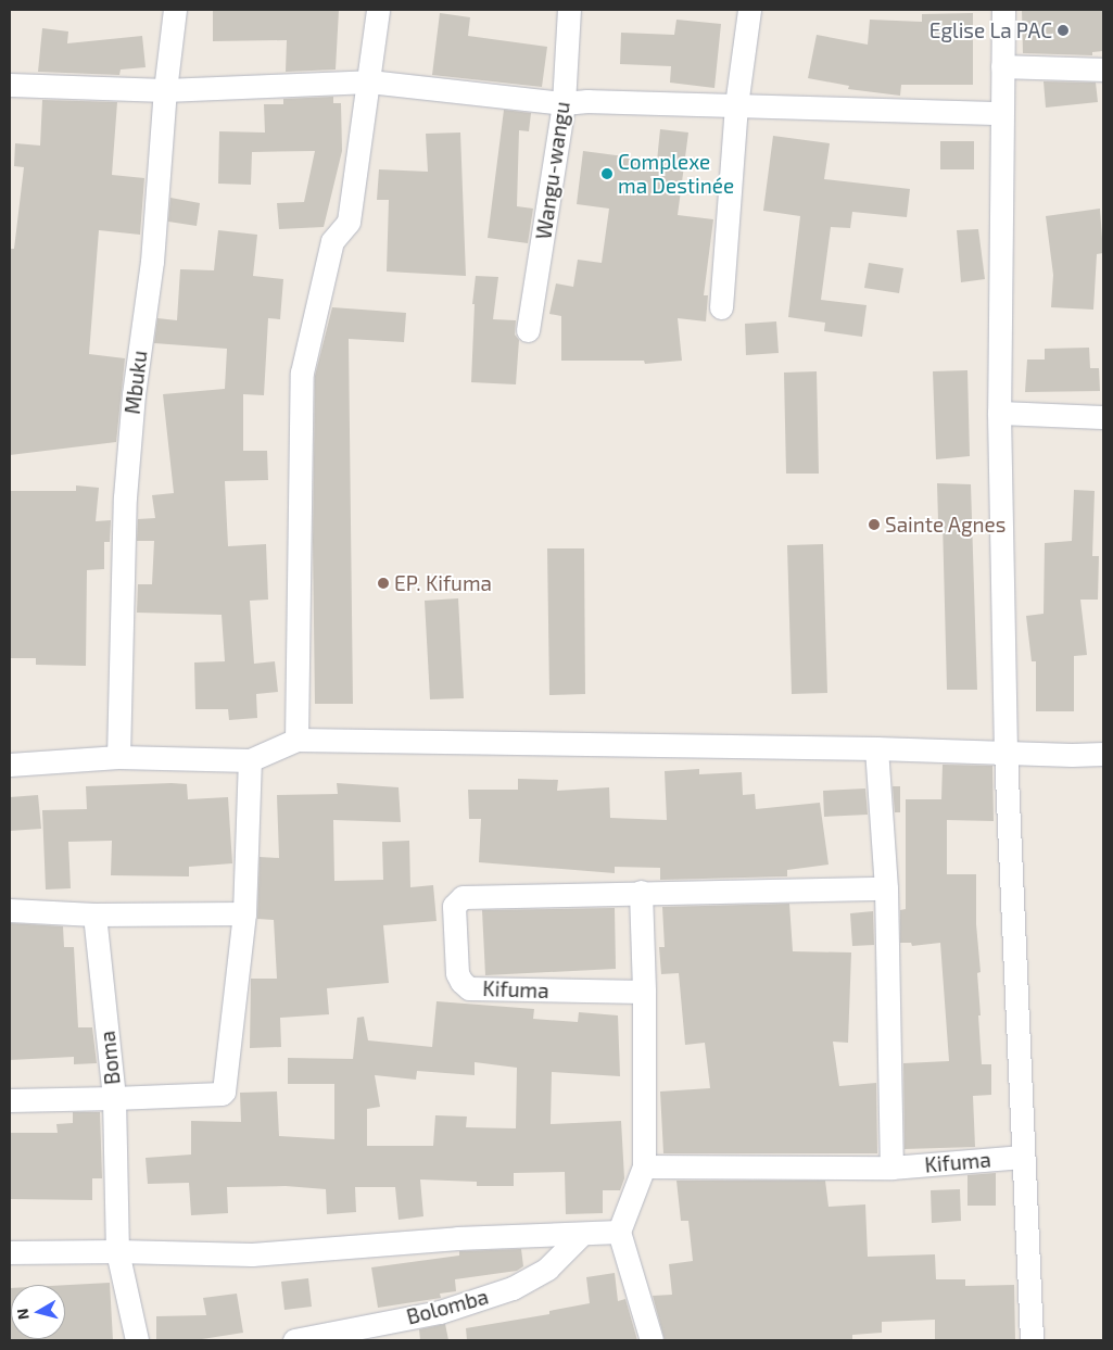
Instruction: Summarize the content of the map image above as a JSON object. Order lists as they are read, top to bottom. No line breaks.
{"streets":{"street":["Wangu-wangu","Mbuku","Kifuma","Boma","Bolomba"]},"places":["Eglise La PAC","Complexe ma Destinée","Sainte Agnes","EP. Kifuma"],"north":"left"}
